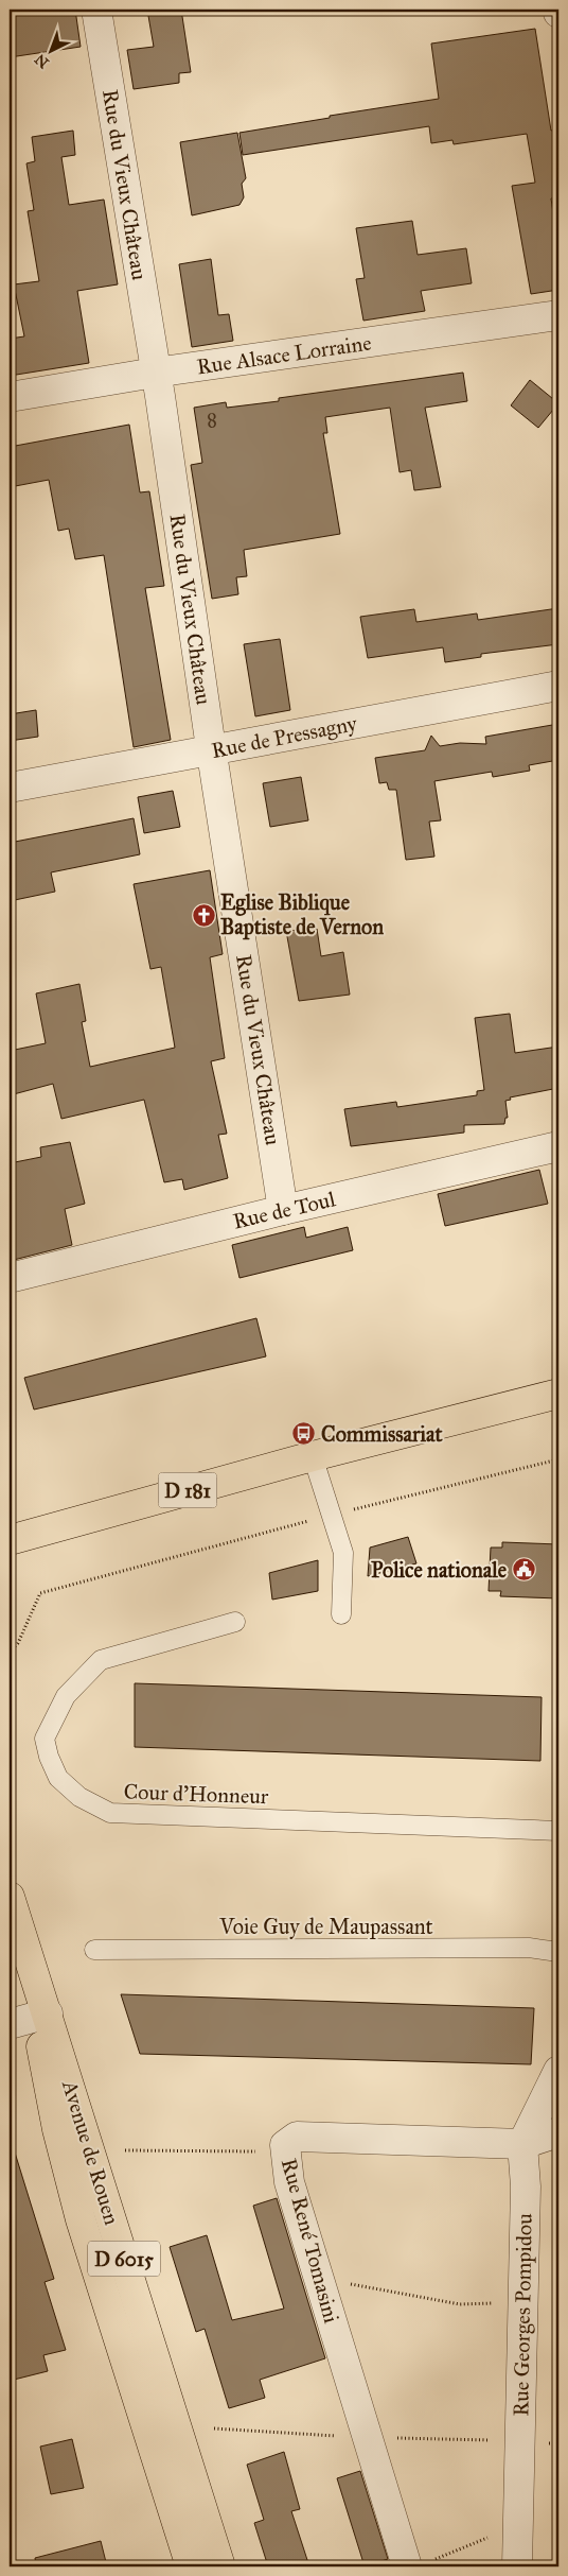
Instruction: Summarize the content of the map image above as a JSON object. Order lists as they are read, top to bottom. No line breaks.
{"streets":{"main road":["D 181","Avenue de Rouen","D 6015"],"street":["Rue du Vieux Château","Rue Alsace Lorraine","Rue de Pressagny","Rue de Toul","Rue René Tomasini","Rue Georges Pompidou"],"lane":["Cour d'Honneur","Voie Guy de Maupassant"]},"crossings":[["Rue du Vieux Château","Rue Alsace Lorraine"],["Rue du Vieux Château","Rue de Pressagny"],["Rue du Vieux Château","Rue de Toul"],["Rue René Tomasini","Rue Georges Pompidou"]],"places":{"church":["Eglise Biblique Baptiste de Vernon"],"bus stop":["Commissariat"],"public building":["Police nationale"]},"house_numbers":["8"],"north":"bottom left"}
